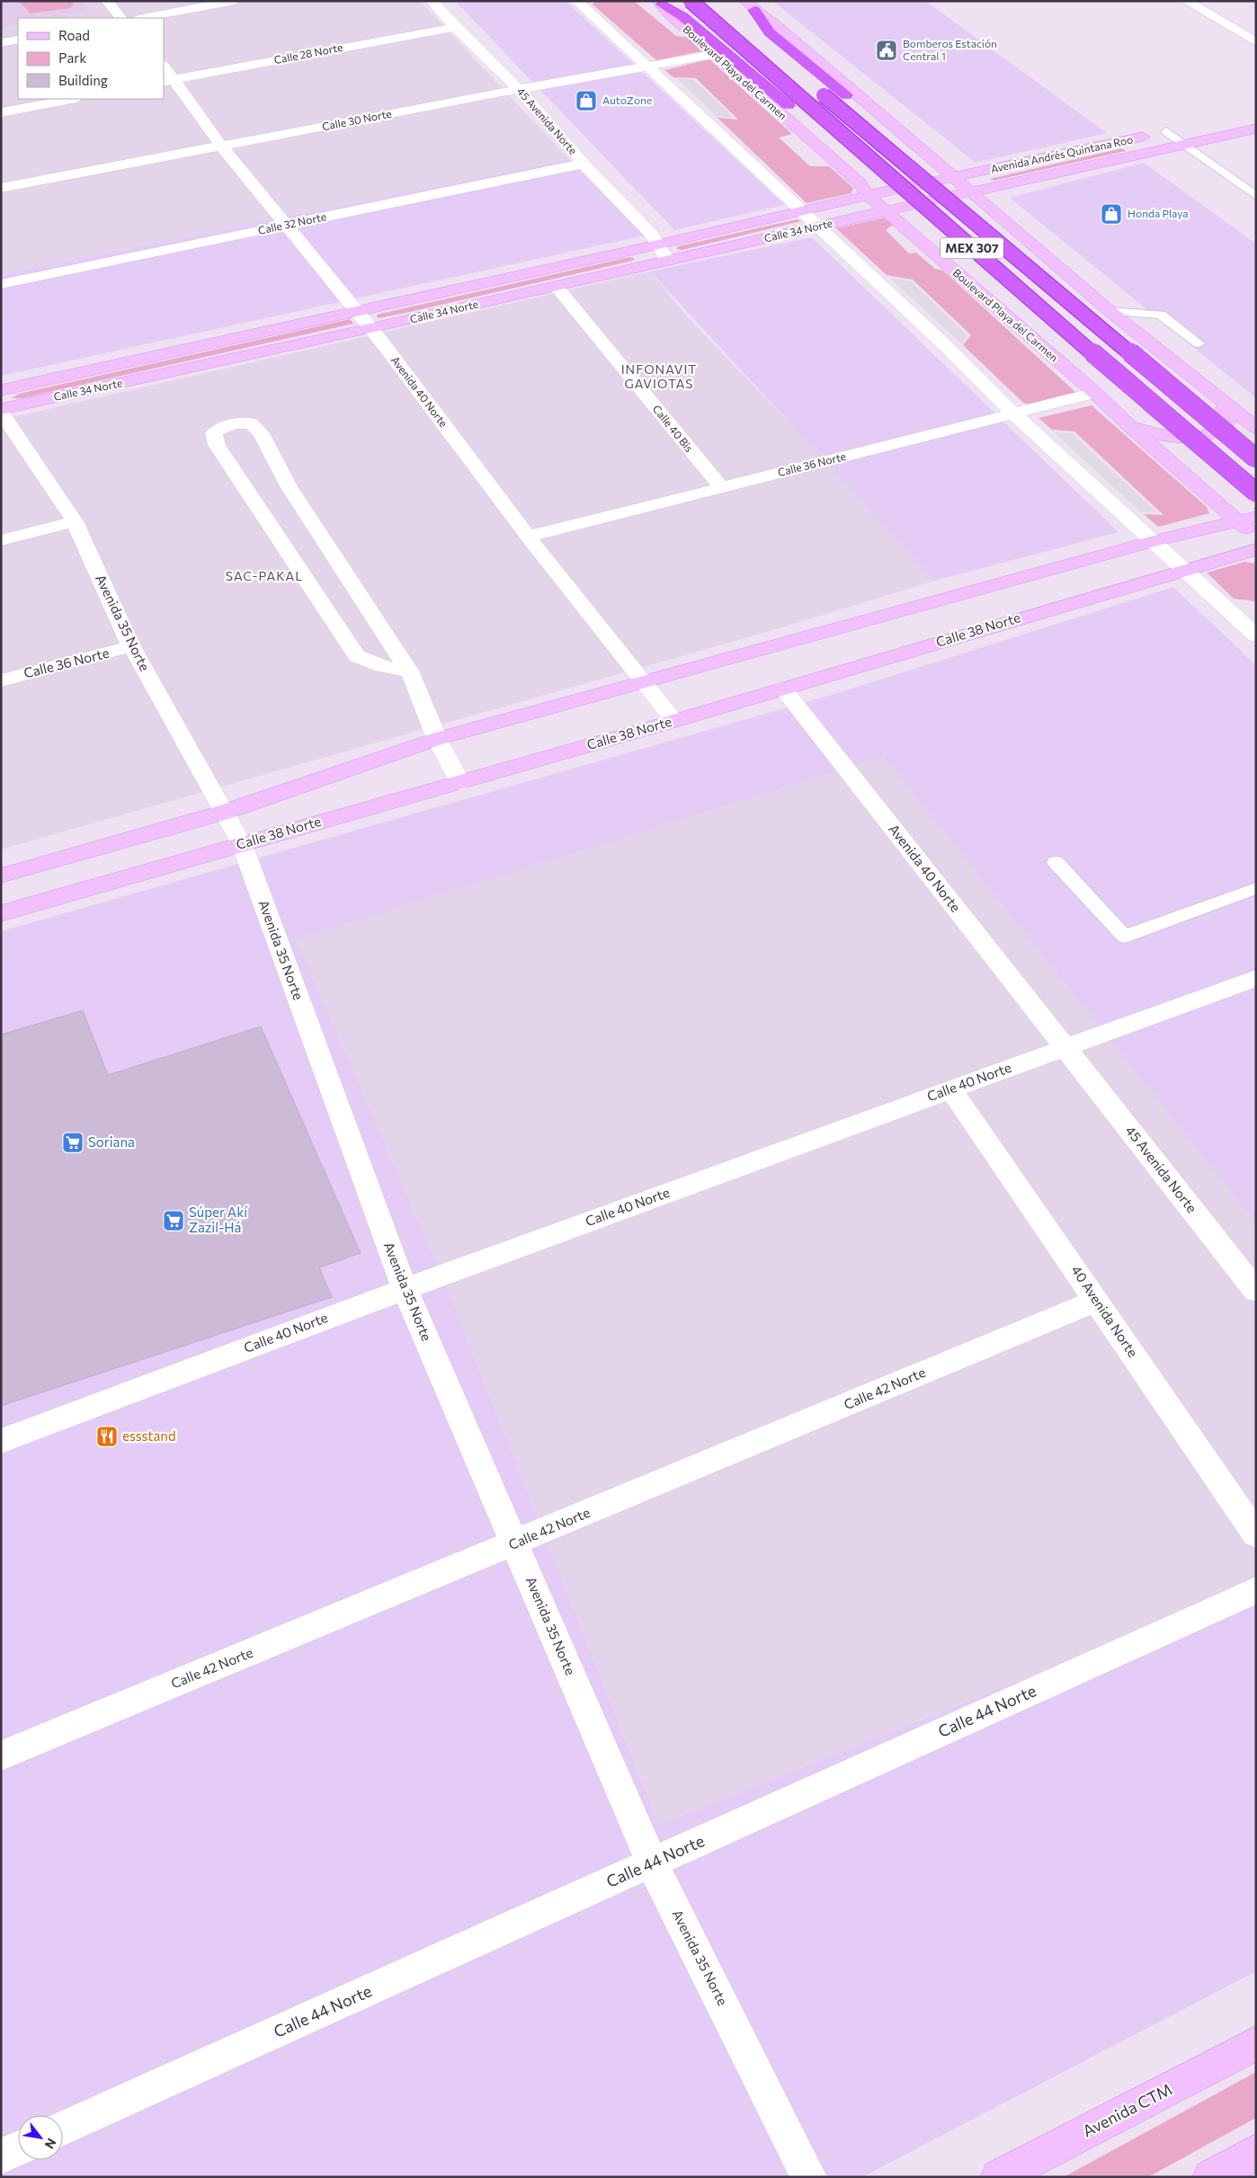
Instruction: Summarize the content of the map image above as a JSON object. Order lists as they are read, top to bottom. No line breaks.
{"streets":{"highway":["MEX 307"],"main road":["Boulevard Playa del Carmen","Avenida Andrés Quintana Roo","Calle 34 Norte","Calle 38 Norte","Avenida CTM"],"street":["Calle 28 Norte","Calle 30 Norte","45 Avenida Norte","Calle 32 Norte","Avenida 40 Norte","Calle 40 Bis","Calle 36 Norte","Avenida 35 Norte","Calle 40 Norte","40 Avenida Norte","Calle 42 Norte","Calle 44 Norte"]},"crossings":[["Calle 28 Norte","45 Avenida Norte"],["Calle 28 Norte","Avenida 40 Norte"],["Boulevard Playa del Carmen","Calle 30 Norte"],["Boulevard Playa del Carmen","Avenida Andrés Quintana Roo"],["Boulevard Playa del Carmen","Calle 34 Norte"],["Boulevard Playa del Carmen","Calle 36 Norte"],["Calle 30 Norte","45 Avenida Norte"],["Calle 30 Norte","Avenida 40 Norte"],["45 Avenida Norte","Calle 32 Norte"],["45 Avenida Norte","Calle 34 Norte"],["45 Avenida Norte","Avenida 40 Norte"],["45 Avenida Norte","Calle 40 Norte"],["Avenida Andrés Quintana Roo","Calle 34 Norte"],["Calle 32 Norte","Avenida 40 Norte"],["Calle 34 Norte","Avenida 40 Norte"],["Calle 34 Norte","Calle 40 Bis"],["Calle 34 Norte","Avenida 35 Norte"],["Avenida 40 Norte","Calle 36 Norte"],["Avenida 40 Norte","Calle 38 Norte"],["Avenida 40 Norte","Calle 40 Norte"],["Calle 40 Bis","Calle 36 Norte"],["Calle 36 Norte","Avenida 35 Norte"],["Avenida 35 Norte","Calle 38 Norte"],["Avenida 35 Norte","Calle 40 Norte"],["Avenida 35 Norte","Calle 42 Norte"],["Avenida 35 Norte","Calle 44 Norte"],["Calle 40 Norte","40 Avenida Norte"],["40 Avenida Norte","Calle 42 Norte"]],"districts":["INFONAVIT GAVIOTAS","SAC-PAKAL"],"places":{"public building":["Bomberos Estación Central 1"],"shop":["AutoZone","Honda Playa"],"supermarket":["Soriana","Súper Akí Zazil-Há"],"restaurant":["essstand"]},"legend":["Road","Park","Building"],"north":"bottom right"}
